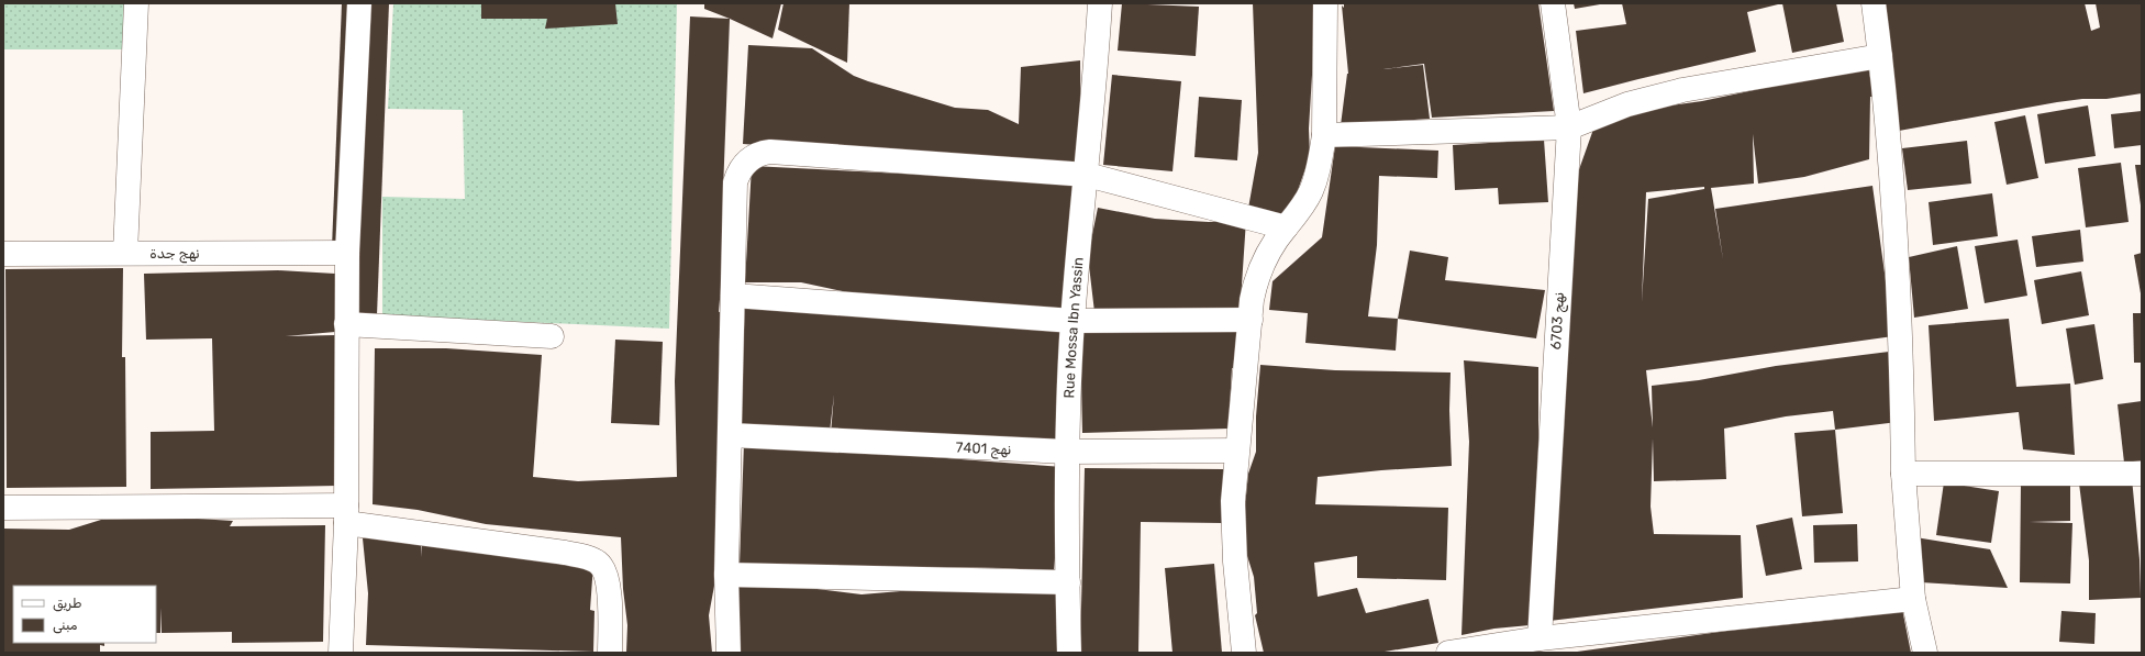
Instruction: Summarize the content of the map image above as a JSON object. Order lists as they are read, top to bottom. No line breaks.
{"streets":{"street":["نهج جدة","نهج 6703","Rue Mossa Ibn Yassin","نهج 7401"]},"crossings":[["Rue Mossa Ibn Yassin","نهج 7401"]],"legend":["طريق","مبنى"]}
